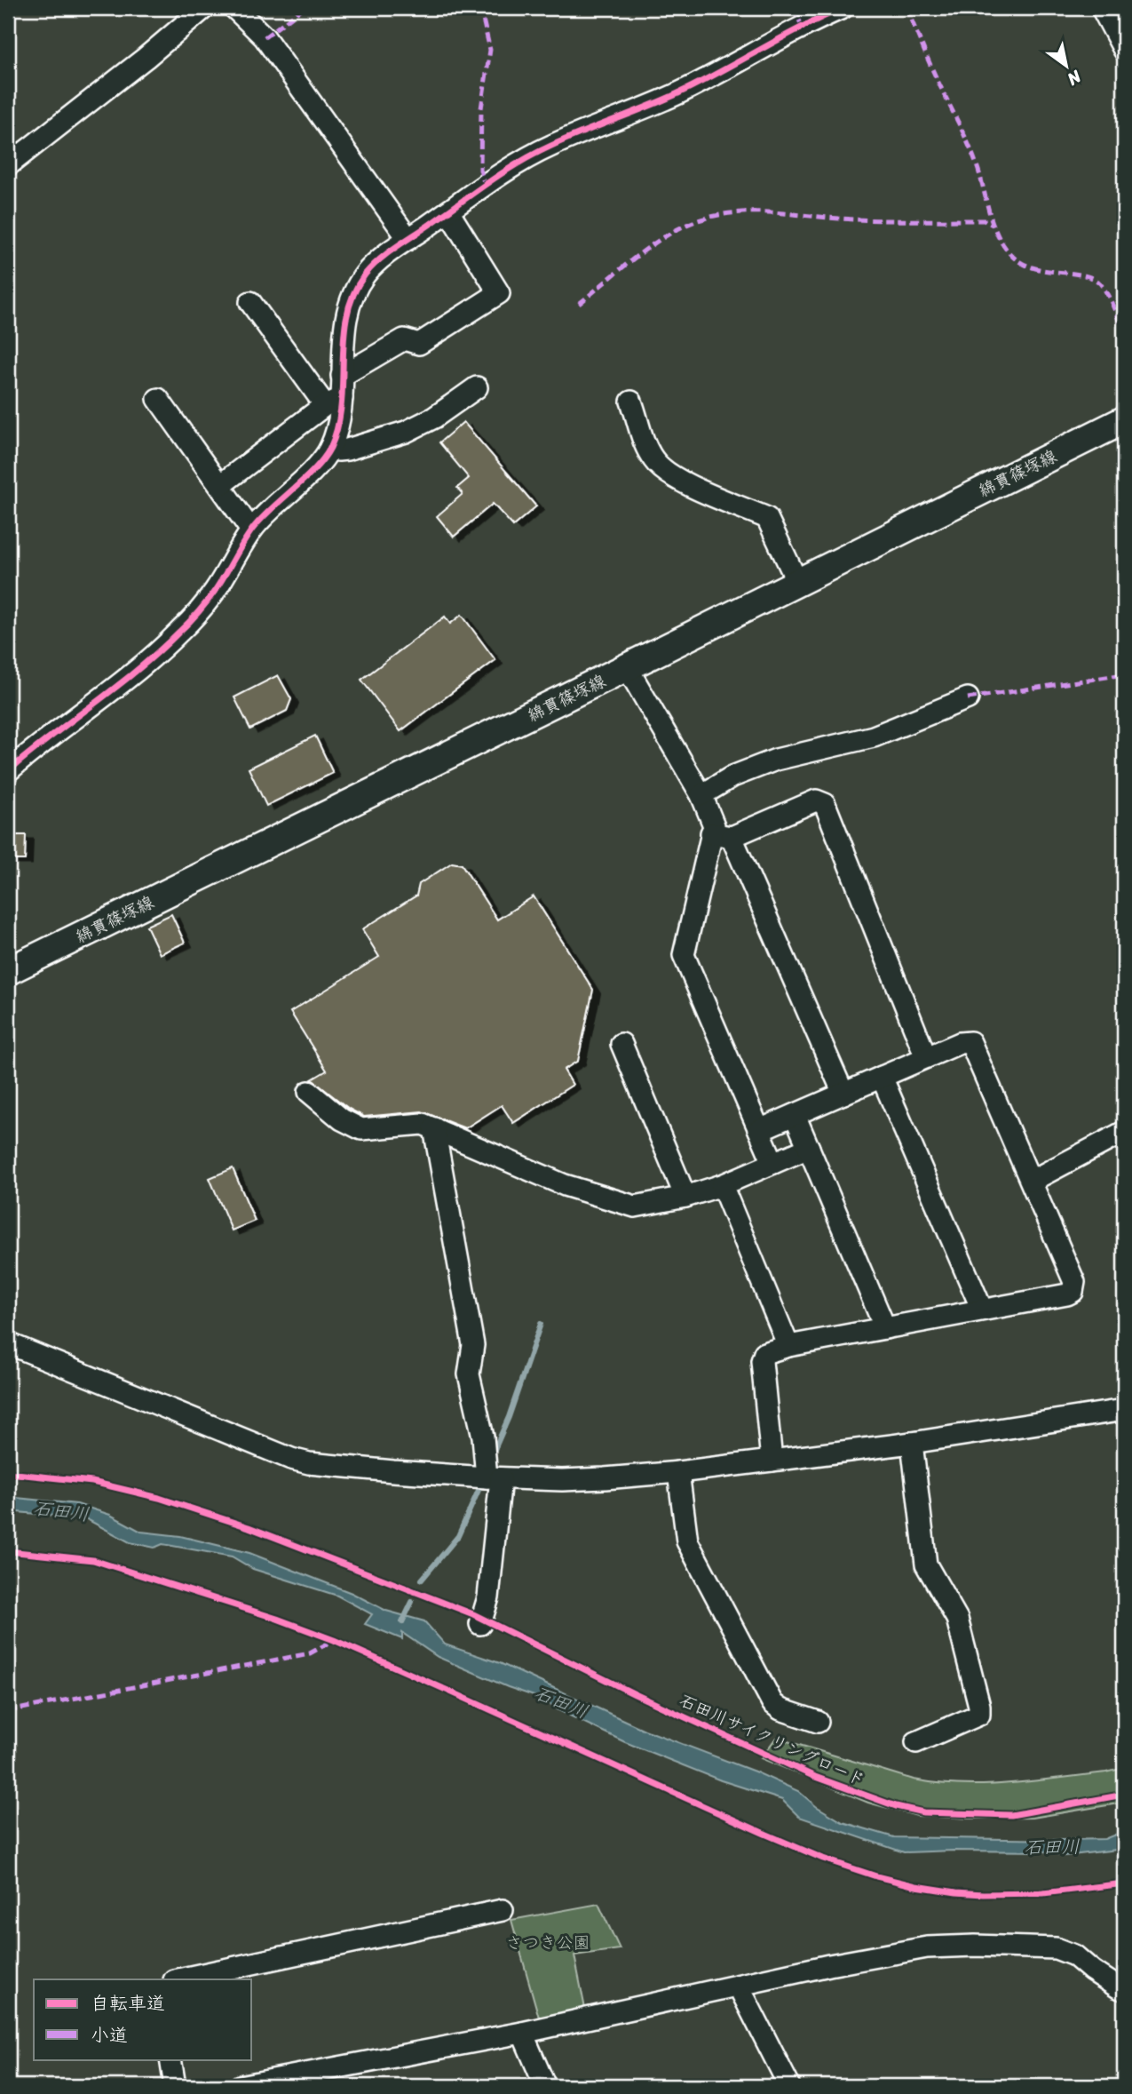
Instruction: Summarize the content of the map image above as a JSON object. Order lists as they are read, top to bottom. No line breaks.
{"streets":{"main road":["綿貫篠塚線"],"cycle path":["石田川サイクリングロード"]},"water":["石田川"],"parks":["さつき公園"],"legend":["自転車道","小道"],"north":"bottom right"}
